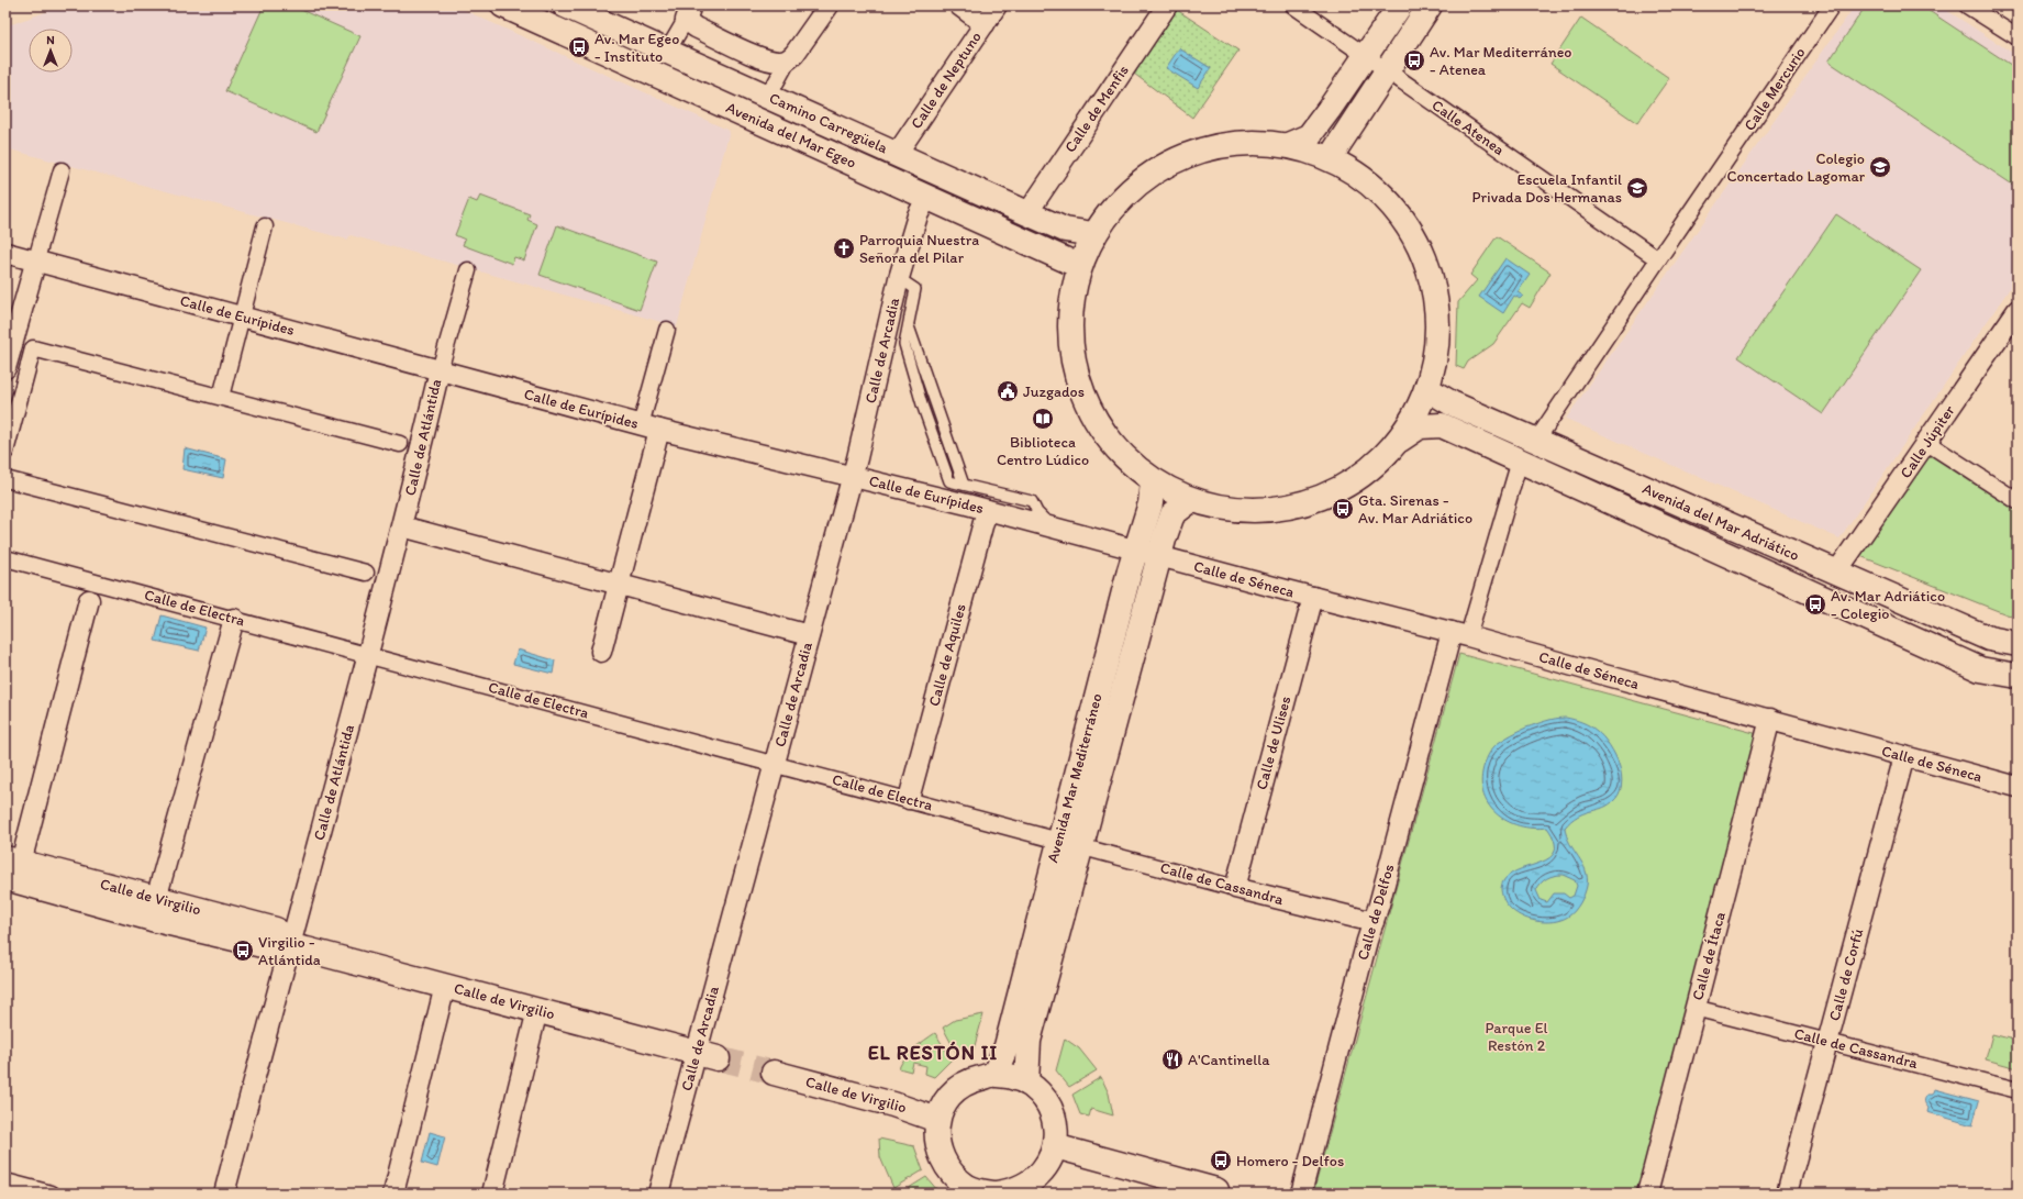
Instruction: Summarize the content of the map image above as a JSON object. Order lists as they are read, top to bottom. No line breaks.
{"streets":{"street":["Calle de Neptuno","Calle Mercurio","Calle de Menfis","Camino Carregüela","Calle Atenea","Avenida del Mar Egeo","Calle de Eurípides","Calle de Arcadia","Calle de Atlántida","Calle Júpiter","Avenida del Mar Adriático","Calle de Séneca","Calle de Electra","Calle de Aquiles","Calle de Ulises","Avenida Mar Mediterráneo","Calle de Cassandra","Calle de Virgilio","Calle de Delfos","Calle de Ítaca","Calle de Corfú"]},"crossings":[["Calle de Neptuno","Camino Carregüela"],["Calle Mercurio","Calle Atenea"],["Calle Mercurio","Avenida del Mar Adriático"],["Calle de Menfis","Camino Carregüela"],["Avenida del Mar Egeo","Calle de Arcadia"],["Calle de Eurípides","Calle de Arcadia"],["Calle de Eurípides","Calle de Atlántida"],["Calle de Eurípides","Calle de Séneca"],["Calle de Eurípides","Calle de Aquiles"],["Calle de Eurípides","Avenida Mar Mediterráneo"],["Calle de Arcadia","Calle de Electra"],["Calle de Arcadia","Calle de Virgilio"],["Calle de Atlántida","Calle de Electra"],["Calle de Atlántida","Calle de Virgilio"],["Calle Júpiter","Avenida del Mar Adriático"],["Calle de Séneca","Calle de Ulises"],["Calle de Séneca","Avenida Mar Mediterráneo"],["Calle de Séneca","Calle de Delfos"],["Calle de Séneca","Calle de Ítaca"],["Calle de Séneca","Calle de Corfú"],["Calle de Electra","Calle de Aquiles"],["Calle de Electra","Avenida Mar Mediterráneo"],["Calle de Electra","Calle de Cassandra"],["Calle de Ulises","Calle de Cassandra"],["Avenida Mar Mediterráneo","Calle de Cassandra"],["Avenida Mar Mediterráneo","Calle de Virgilio"],["Calle de Cassandra","Calle de Delfos"],["Calle de Cassandra","Calle de Ítaca"],["Calle de Cassandra","Calle de Corfú"]],"districts":["EL RESTÓN II"],"parks":["Parque El Restón 2"],"places":{"bus stop":["Av. Mar Egeo - Instituto","Av. Mar Mediterráneo - Atenea","Gta. Sirenas - Av. Mar Adriático","Av. Mar Adriático - Colegio","Virgilio - Atlántida","Homero - Delfos"],"school or university":["Colegio Concertado Lagomar","Escuela Infantil Privada Dos Hermanas"],"church":["Parroquia Nuestra Señora del Pilar"],"public building":["Juzgados"],"library":["Biblioteca Centro Lúdico"],"restaurant":["A'Cantinella"]},"north":"top"}
